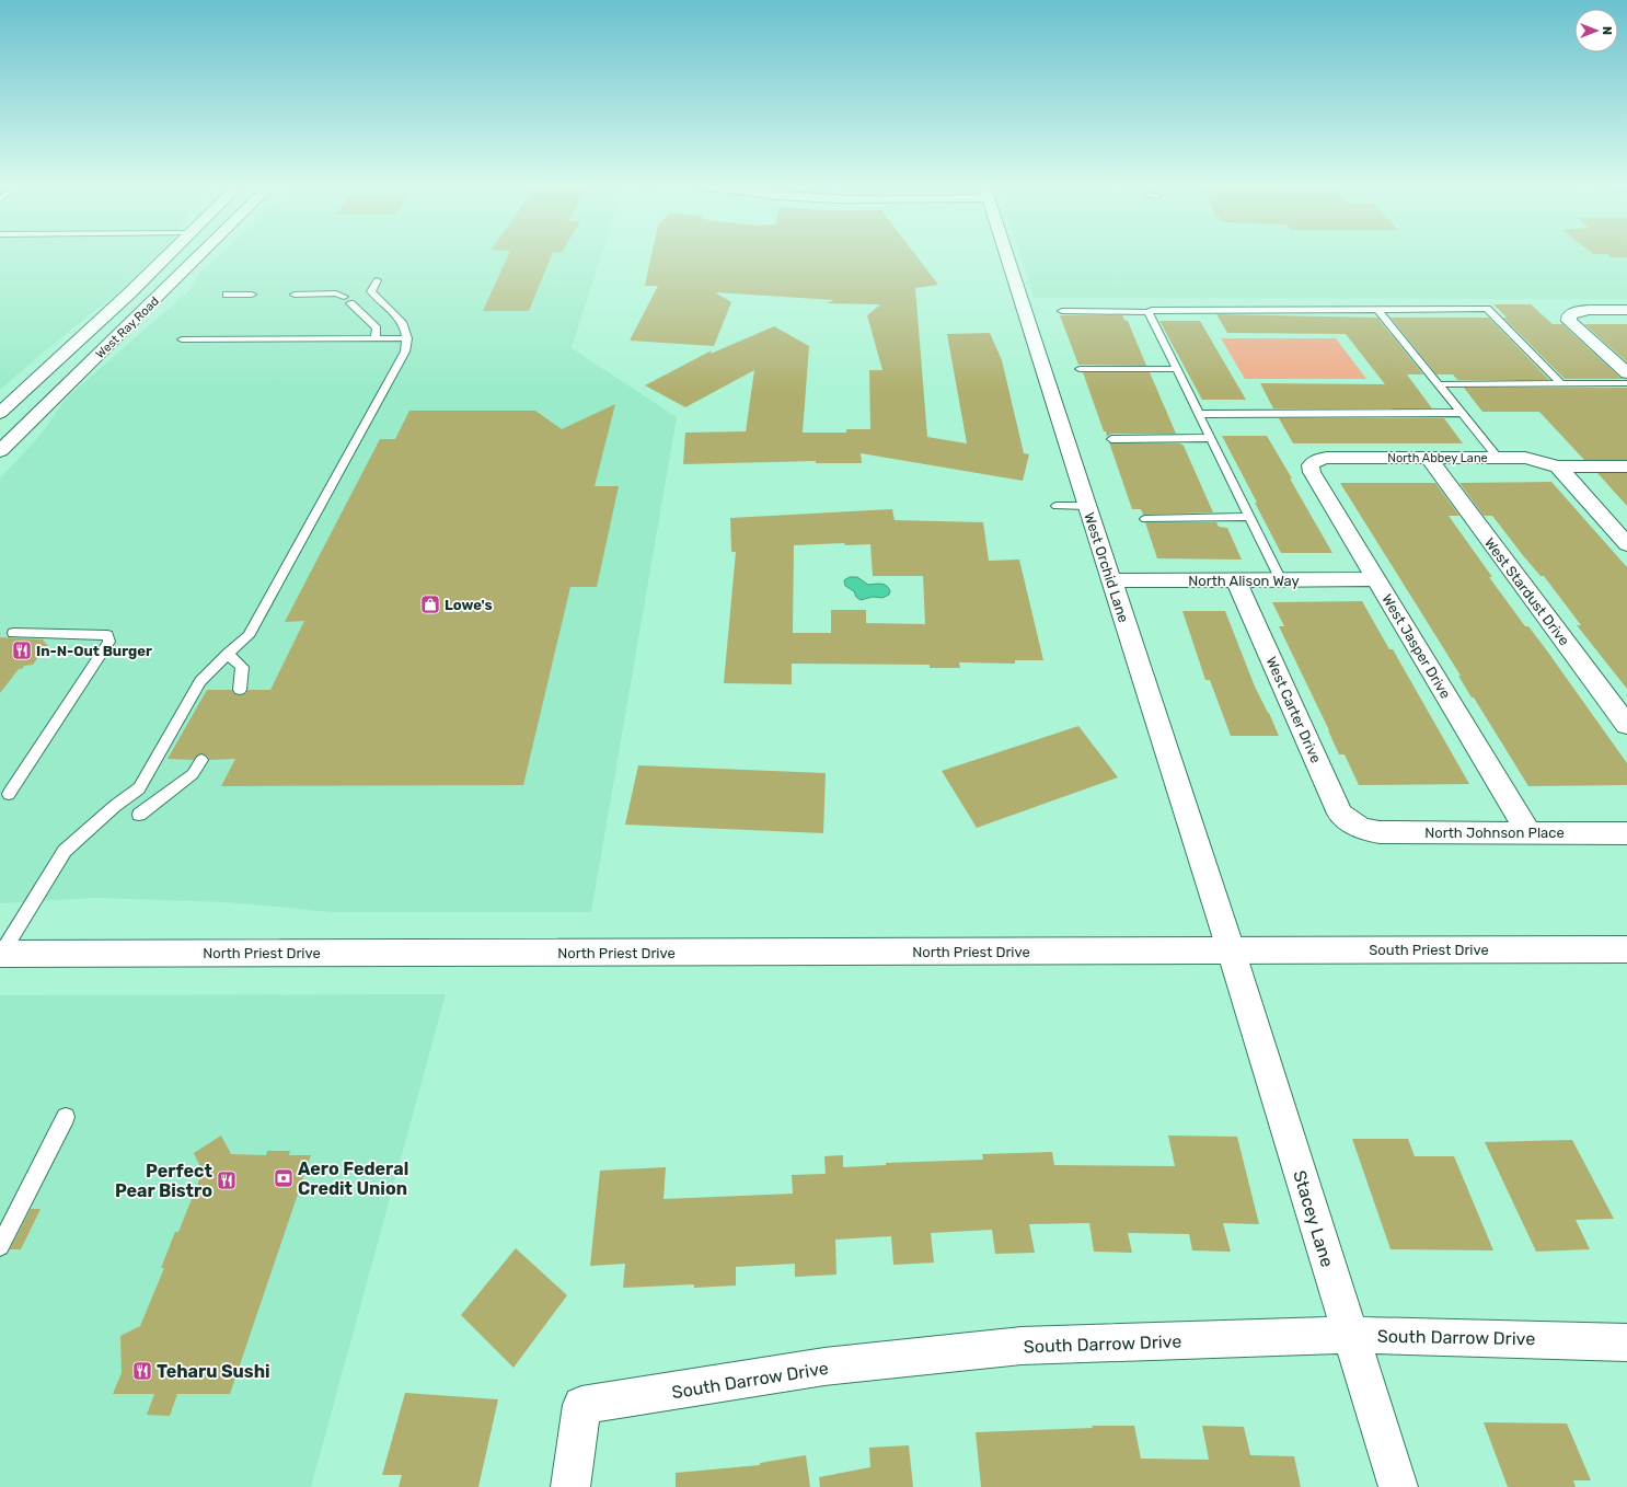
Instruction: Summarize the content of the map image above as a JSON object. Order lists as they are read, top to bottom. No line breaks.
{"streets":{"street":["West Ray Road","North Abbey Lane","West Orchid Lane","North Alison Way","West Stardust Drive","West Jasper Drive","West Carter Drive","North Johnson Place","South Priest Drive","North Priest Drive","Stacey Lane","South Darrow Drive"]},"crossings":[["North Abbey Lane","West Stardust Drive"],["North Abbey Lane","West Jasper Drive"],["West Orchid Lane","North Alison Way"],["West Orchid Lane","South Priest Drive"],["West Orchid Lane","North Priest Drive"],["West Orchid Lane","Stacey Lane"],["North Alison Way","West Jasper Drive"],["North Alison Way","West Carter Drive"],["West Jasper Drive","North Johnson Place"],["West Carter Drive","North Johnson Place"],["South Priest Drive","North Priest Drive"],["South Priest Drive","Stacey Lane"],["North Priest Drive","Stacey Lane"],["Stacey Lane","South Darrow Drive"]],"places":{"shop":["Lowe's"],"restaurant":["In-N-Out Burger","Perfect Pear Bistro","Teharu Sushi"],"bank":["Aero Federal Credit Union"]},"north":"right"}
